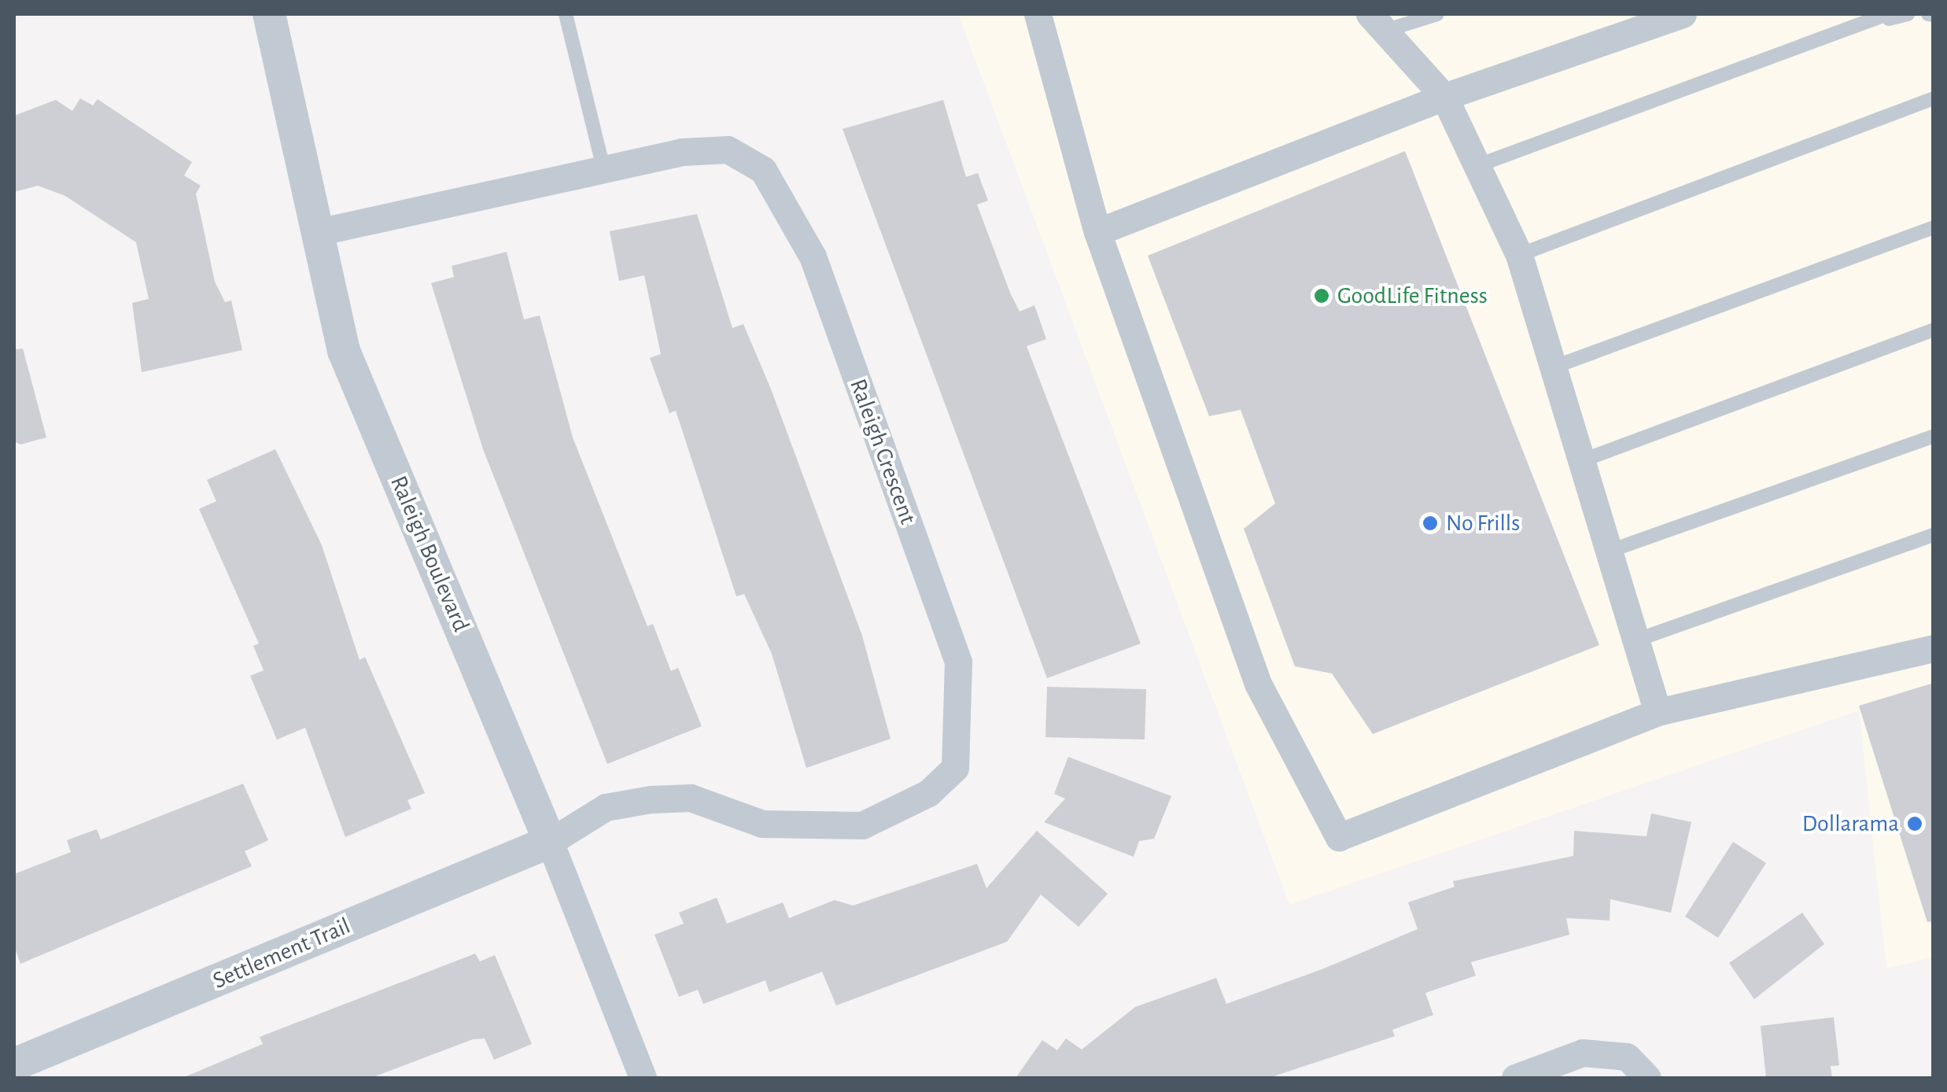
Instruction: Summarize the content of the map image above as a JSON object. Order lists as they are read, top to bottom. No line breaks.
{"streets":{"street":["Raleigh Crescent","Raleigh Boulevard","Settlement Trail"]},"crossings":[["Raleigh Crescent","Raleigh Boulevard"],["Raleigh Crescent","Settlement Trail"],["Raleigh Boulevard","Settlement Trail"]],"places":["GoodLife Fitness","No Frills","Dollarama"]}
